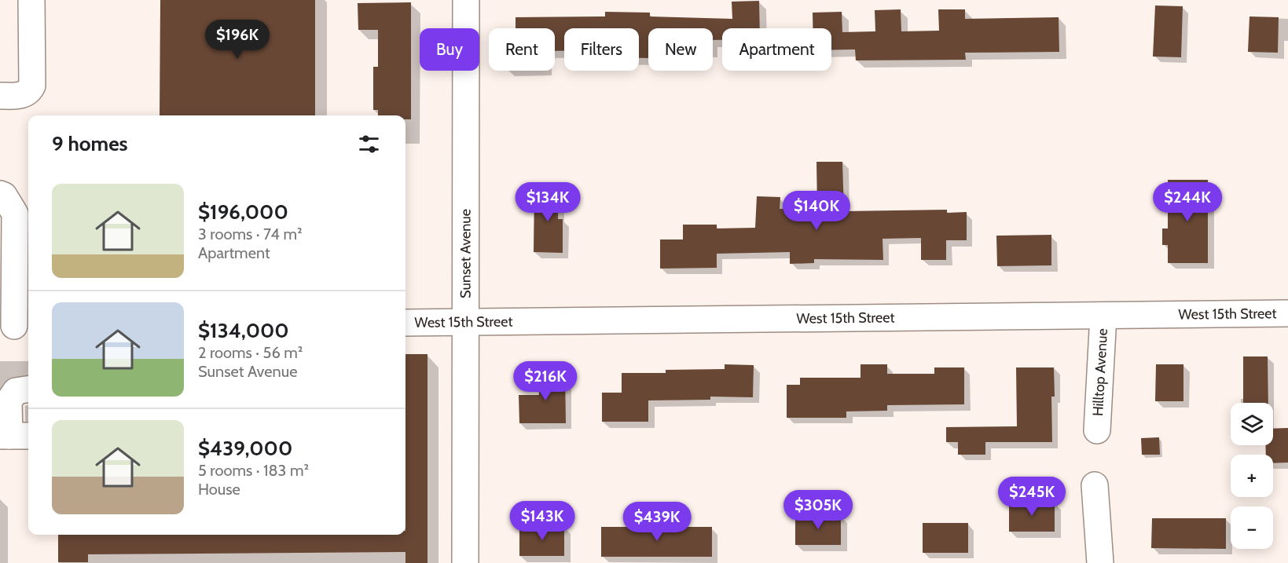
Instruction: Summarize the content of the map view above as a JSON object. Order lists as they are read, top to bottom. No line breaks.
{"streets":{"street":["Sunset Avenue","West 15th Street","Hilltop Avenue"]},"crossings":[["Sunset Avenue","West 15th Street"],["West 15th Street","Hilltop Avenue"]],"page":{"price":["$196K","$134K","$244K","$140K","$216K","$245K","$305K","$143K","$439K"],"chip":["Buy","Rent","Filters","New","Apartment"],"heading":"9 homes","list":[{"name":"$196,000","note":"3 rooms · 74 m² · Apartment"},{"name":"$134,000","note":"2 rooms · 56 m² · Sunset Avenue"},{"name":"$439,000","note":"5 rooms · 183 m² · House"}],"map_buttons":["+","−"]}}
